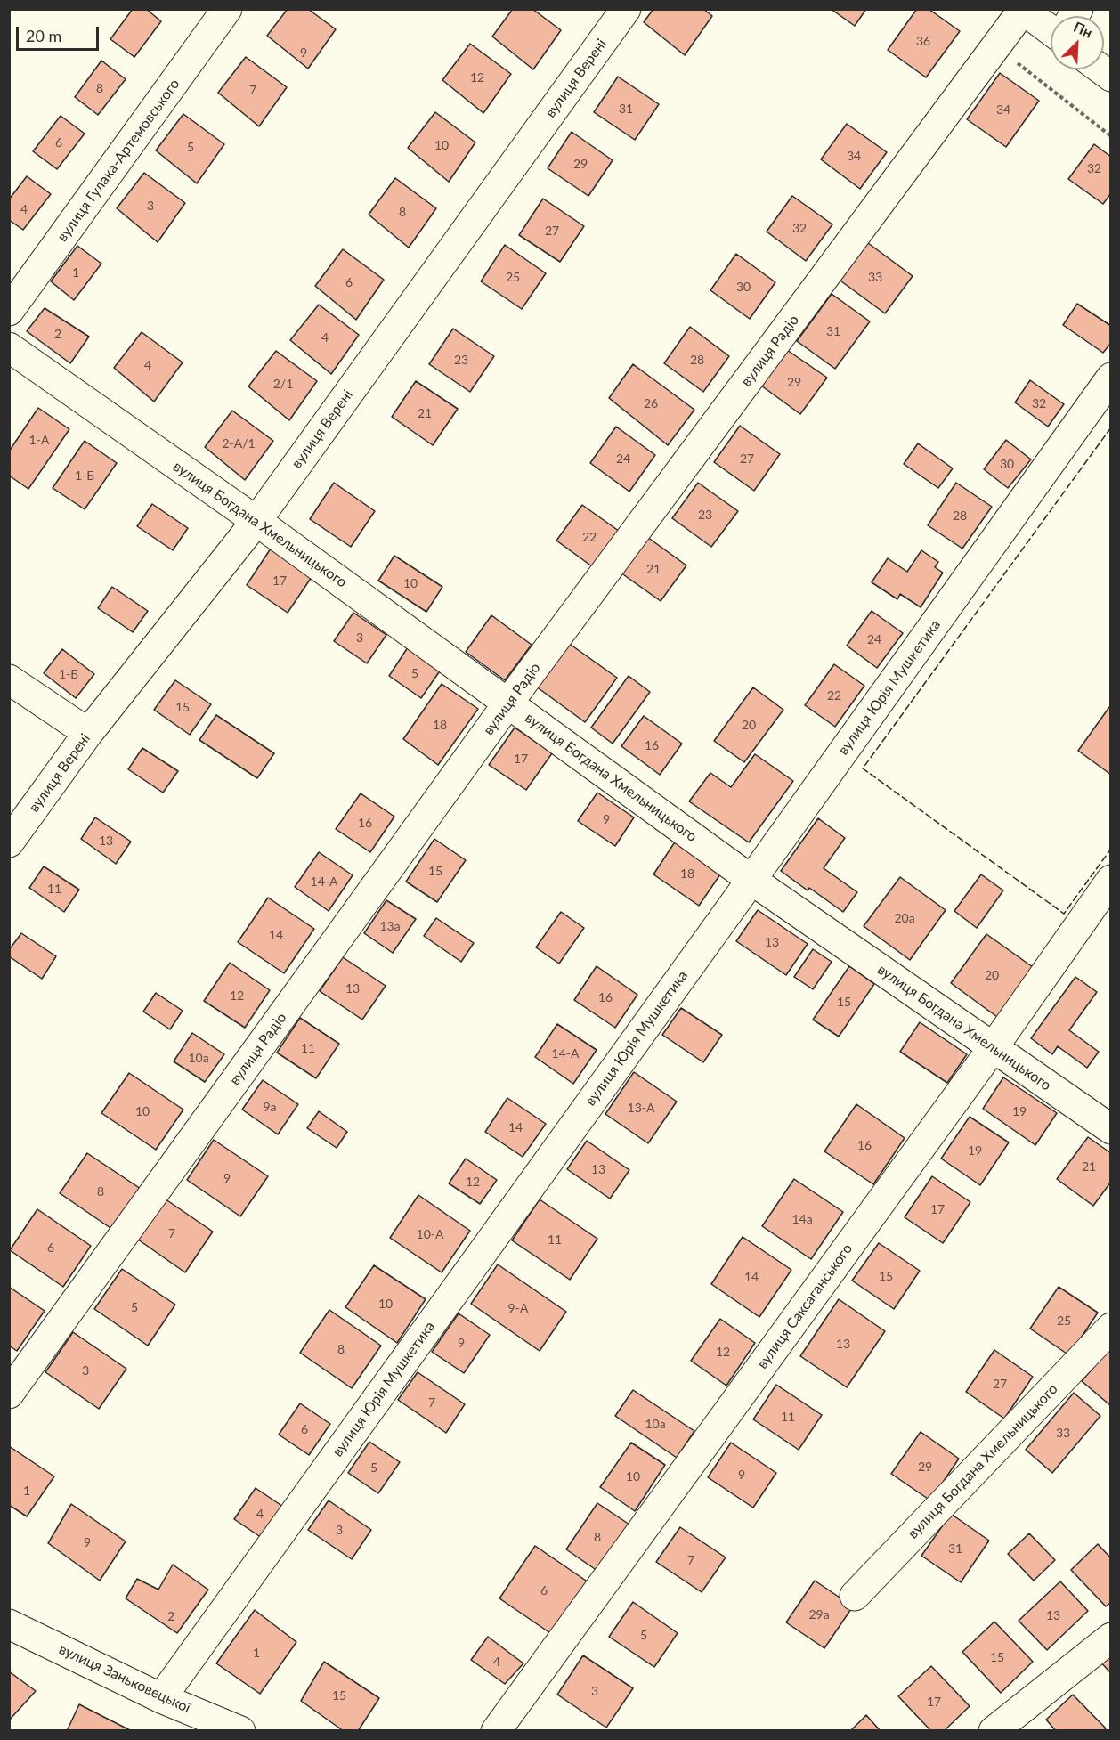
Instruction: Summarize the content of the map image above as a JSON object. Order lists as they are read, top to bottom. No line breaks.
{"streets":{"street":["вулиця Верені","вулиця Гулака-Артемовського","вулиця Радіо","вулиця Богдана Хмельницького","вулиця Юрія Мушкетика","вулиця Саксаганського","вулиця Заньковецької"]},"crossings":[["вулиця Верені","вулиця Богдана Хмельницького"],["вулиця Радіо","вулиця Богдана Хмельницького"],["вулиця Богдана Хмельницького","вулиця Юрія Мушкетика"],["вулиця Богдана Хмельницького","вулиця Саксаганського"],["вулиця Юрія Мушкетика","вулиця Заньковецької"]],"house_numbers":["36","9","12","8","7","31","34","6","10","5","34","29","32","3","4","8","32","27","1","25","33","6","30","31","2","4","23","28","4","29","2/1","26","32","21","1-А","2-А/1","24","27","30","1-Б","23","28","22","21","17","10","3","24","5","1-Б","22","15","18","20","16","17","9","16","13","15","18","14-А","11","20а","13а","14","13","20","13","12","16","15","11","14-А","10а","9а","13-А","10","19","14","16","19","21","13","9","12","8","17","14а","7","10-А","11","6","15","14","10","5","9-А","25","9","13","8","12","3","27","7","11","10а","6","33","29","5","9","10","1","4","3","8","9","31","7","6","29а","13","2","5","1","15","4","3","15","17"],"scale_bar":"20 m","north":"top right"}
